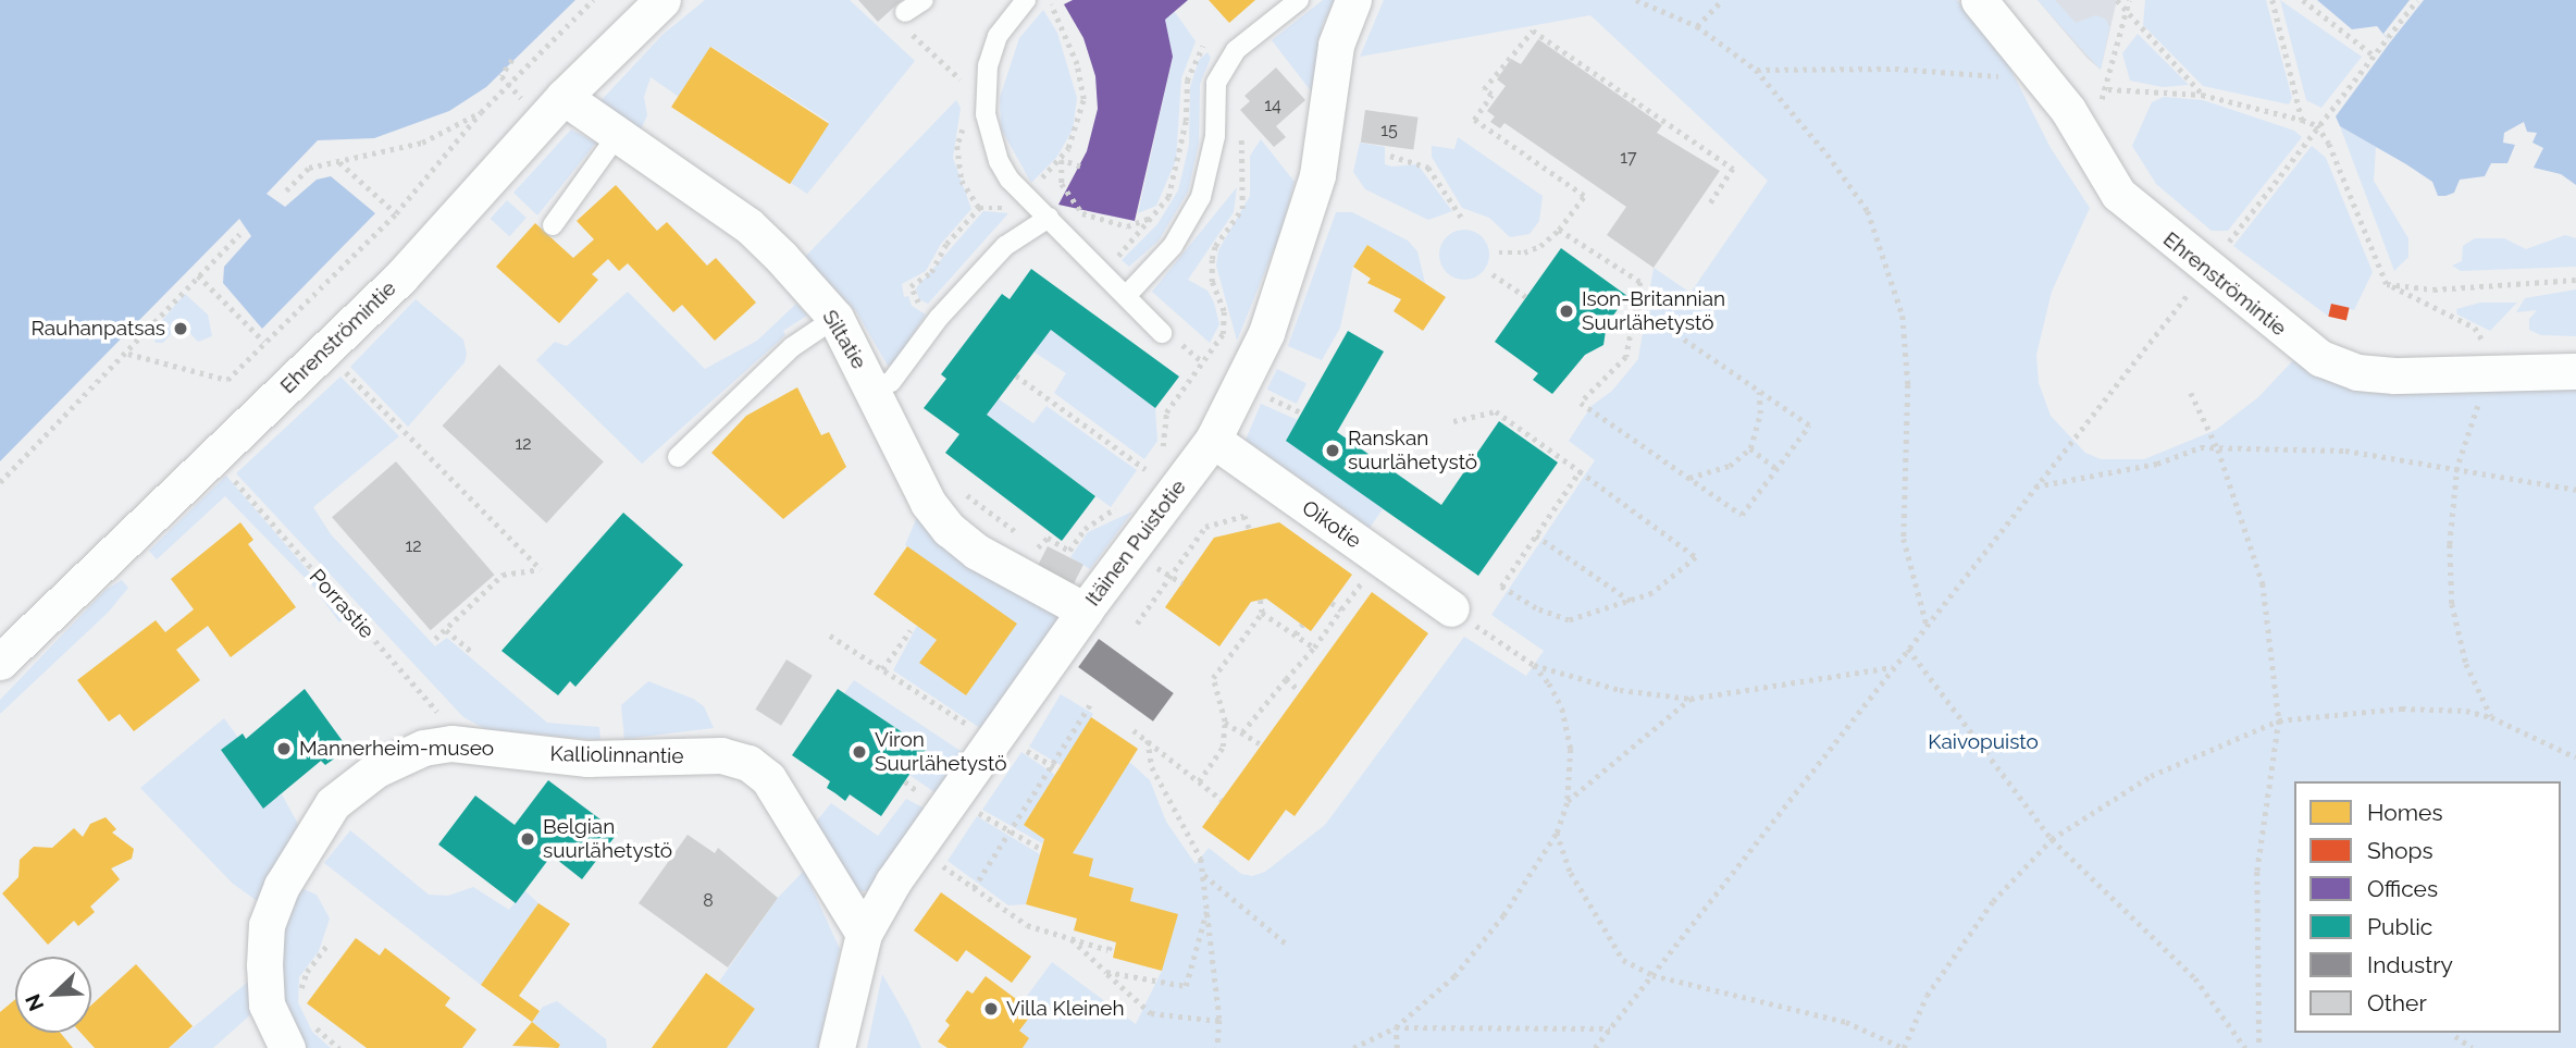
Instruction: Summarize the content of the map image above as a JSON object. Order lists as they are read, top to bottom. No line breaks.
{"streets":{"street":["Ehrenströmintie","Siltatie","Oikotie","Itäinen Puistotie","Kalliolinnantie"],"path":["Porrastie"]},"crossings":[["Ehrenströmintie","Siltatie"],["Siltatie","Itäinen Puistotie"],["Oikotie","Itäinen Puistotie"],["Itäinen Puistotie","Kalliolinnantie"],["Porrastie","Kalliolinnantie"]],"parks":["Kaivopuisto"],"places":["Ison-Britannian Suurlähetystö","Rauhanpatsas","Ranskan suurlähetystö","Mannerheim-museo","Viron Suurlähetystö","Belgian suurlähetystö","Villa Kleineh"],"house_numbers":["14","15","17","12","12","8"],"legend":["Homes","Shops","Offices","Public","Industry","Other"],"north":"bottom left"}
